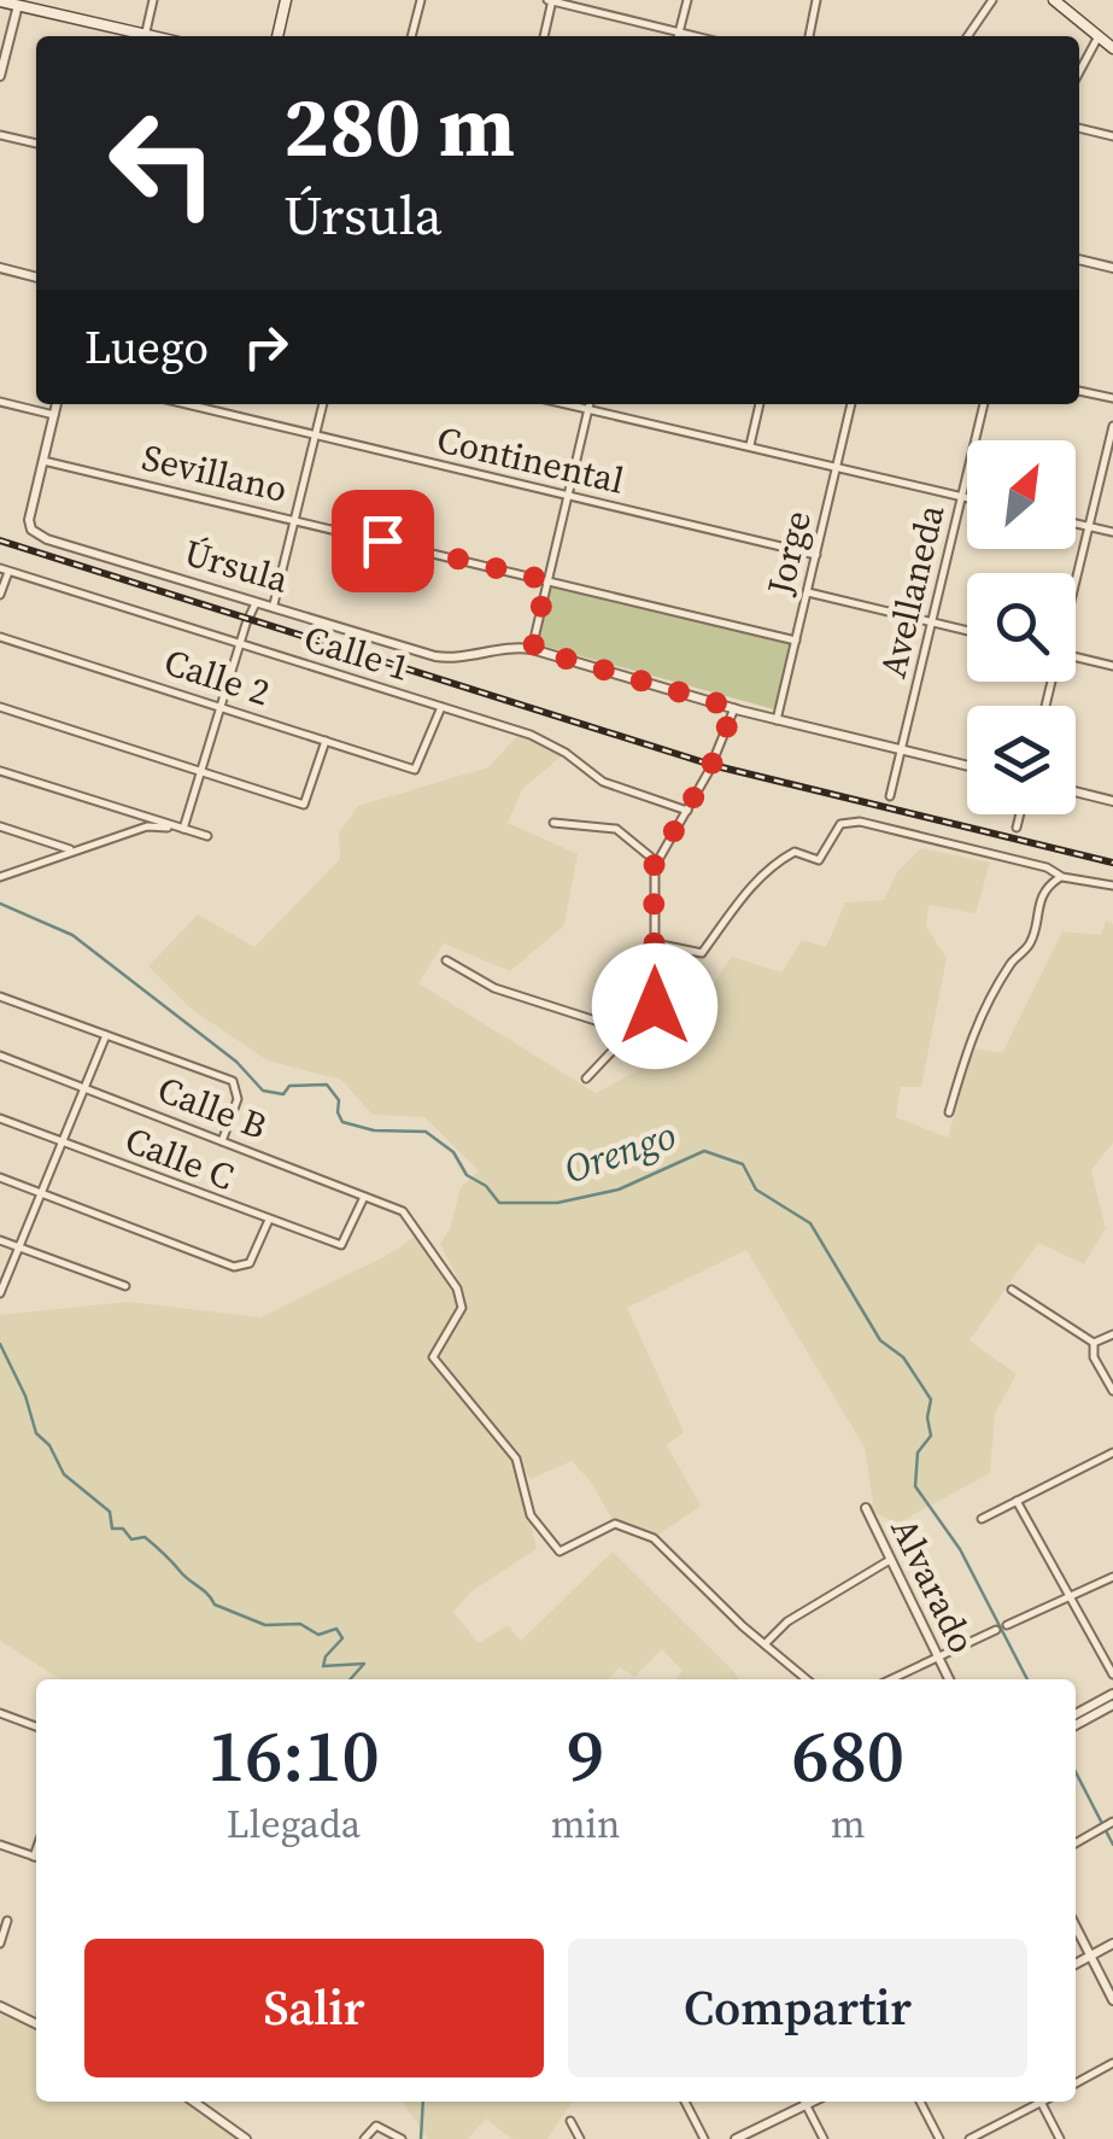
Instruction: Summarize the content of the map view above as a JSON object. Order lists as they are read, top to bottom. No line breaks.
{"streets":{"street":["Continental","Sevillano","Jorge","Úrsula","Avellaneda","Calle 1","Calle 2","Calle B","Calle C","Alvarado"]},"crossings":[["Continental","Jorge"],["Sevillano","Jorge"],["Sevillano","Úrsula"],["Jorge","Úrsula"],["Úrsula","Avellaneda"],["Calle 1","Calle 2"],["Calle B","Calle C"]],"water":["Orengo"],"north":"top right","page":{"turn":["280 m","Úrsula"],"then":"Luego","eta":["16:10","Llegada","9","min","680","m"],"buttons":["Salir","Compartir"]}}
